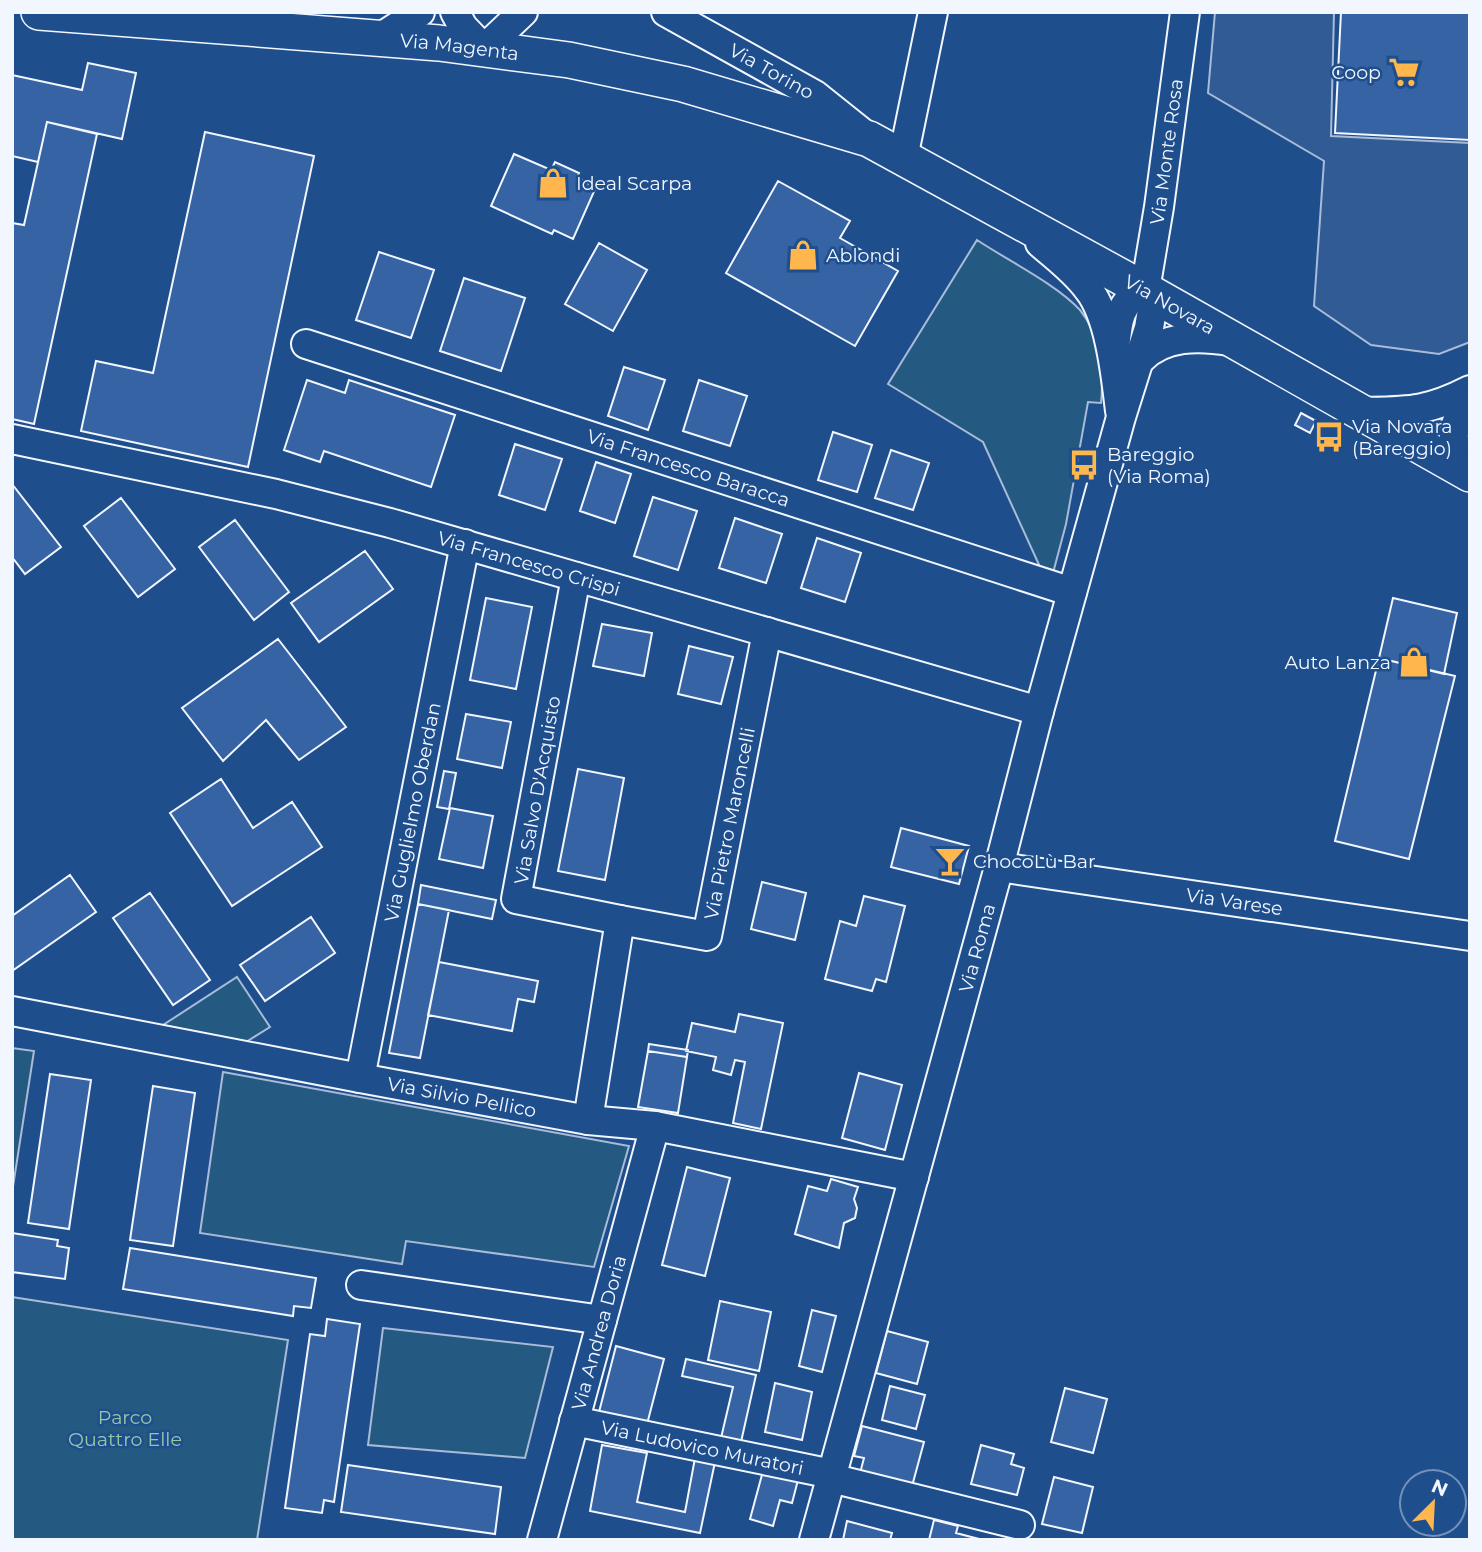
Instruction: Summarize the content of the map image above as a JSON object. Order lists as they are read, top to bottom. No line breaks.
{"streets":{"main road":["Via Magenta","Via Novara"],"street":["Via Torino","Via Monte Rosa","Via Francesco Baracca","Via Francesco Crispi","Via Salvo D'Acquisto","Via Guglielmo Oberdan","Via Pietro Maroncelli","Via Varese","Via Roma","Via Silvio Pellico","Via Andrea Doria","Via Ludovico Muratori"]},"crossings":[["Via Magenta","Via Torino"],["Via Magenta","Via Novara"],["Via Torino","Via Novara"],["Via Monte Rosa","Via Novara"],["Via Monte Rosa","Via Roma"],["Via Francesco Baracca","Via Roma"],["Via Francesco Crispi","Via Salvo D'Acquisto"],["Via Francesco Crispi","Via Guglielmo Oberdan"],["Via Francesco Crispi","Via Pietro Maroncelli"],["Via Francesco Crispi","Via Roma"],["Via Salvo D'Acquisto","Via Pietro Maroncelli"],["Via Guglielmo Oberdan","Via Silvio Pellico"],["Via Varese","Via Roma"],["Via Roma","Via Silvio Pellico"],["Via Roma","Via Ludovico Muratori"],["Via Silvio Pellico","Via Andrea Doria"],["Via Andrea Doria","Via Ludovico Muratori"]],"parks":["Parco Quattro Elle"],"places":{"supermarket":["Coop"],"shop":["Ideal Scarpa","Ablondi","Auto Lanza"],"bus stop":["Via Novara (Bareggio)","Bareggio (Via Roma)"],"bar":["ChocoLù Bar"]},"north":"top right"}
